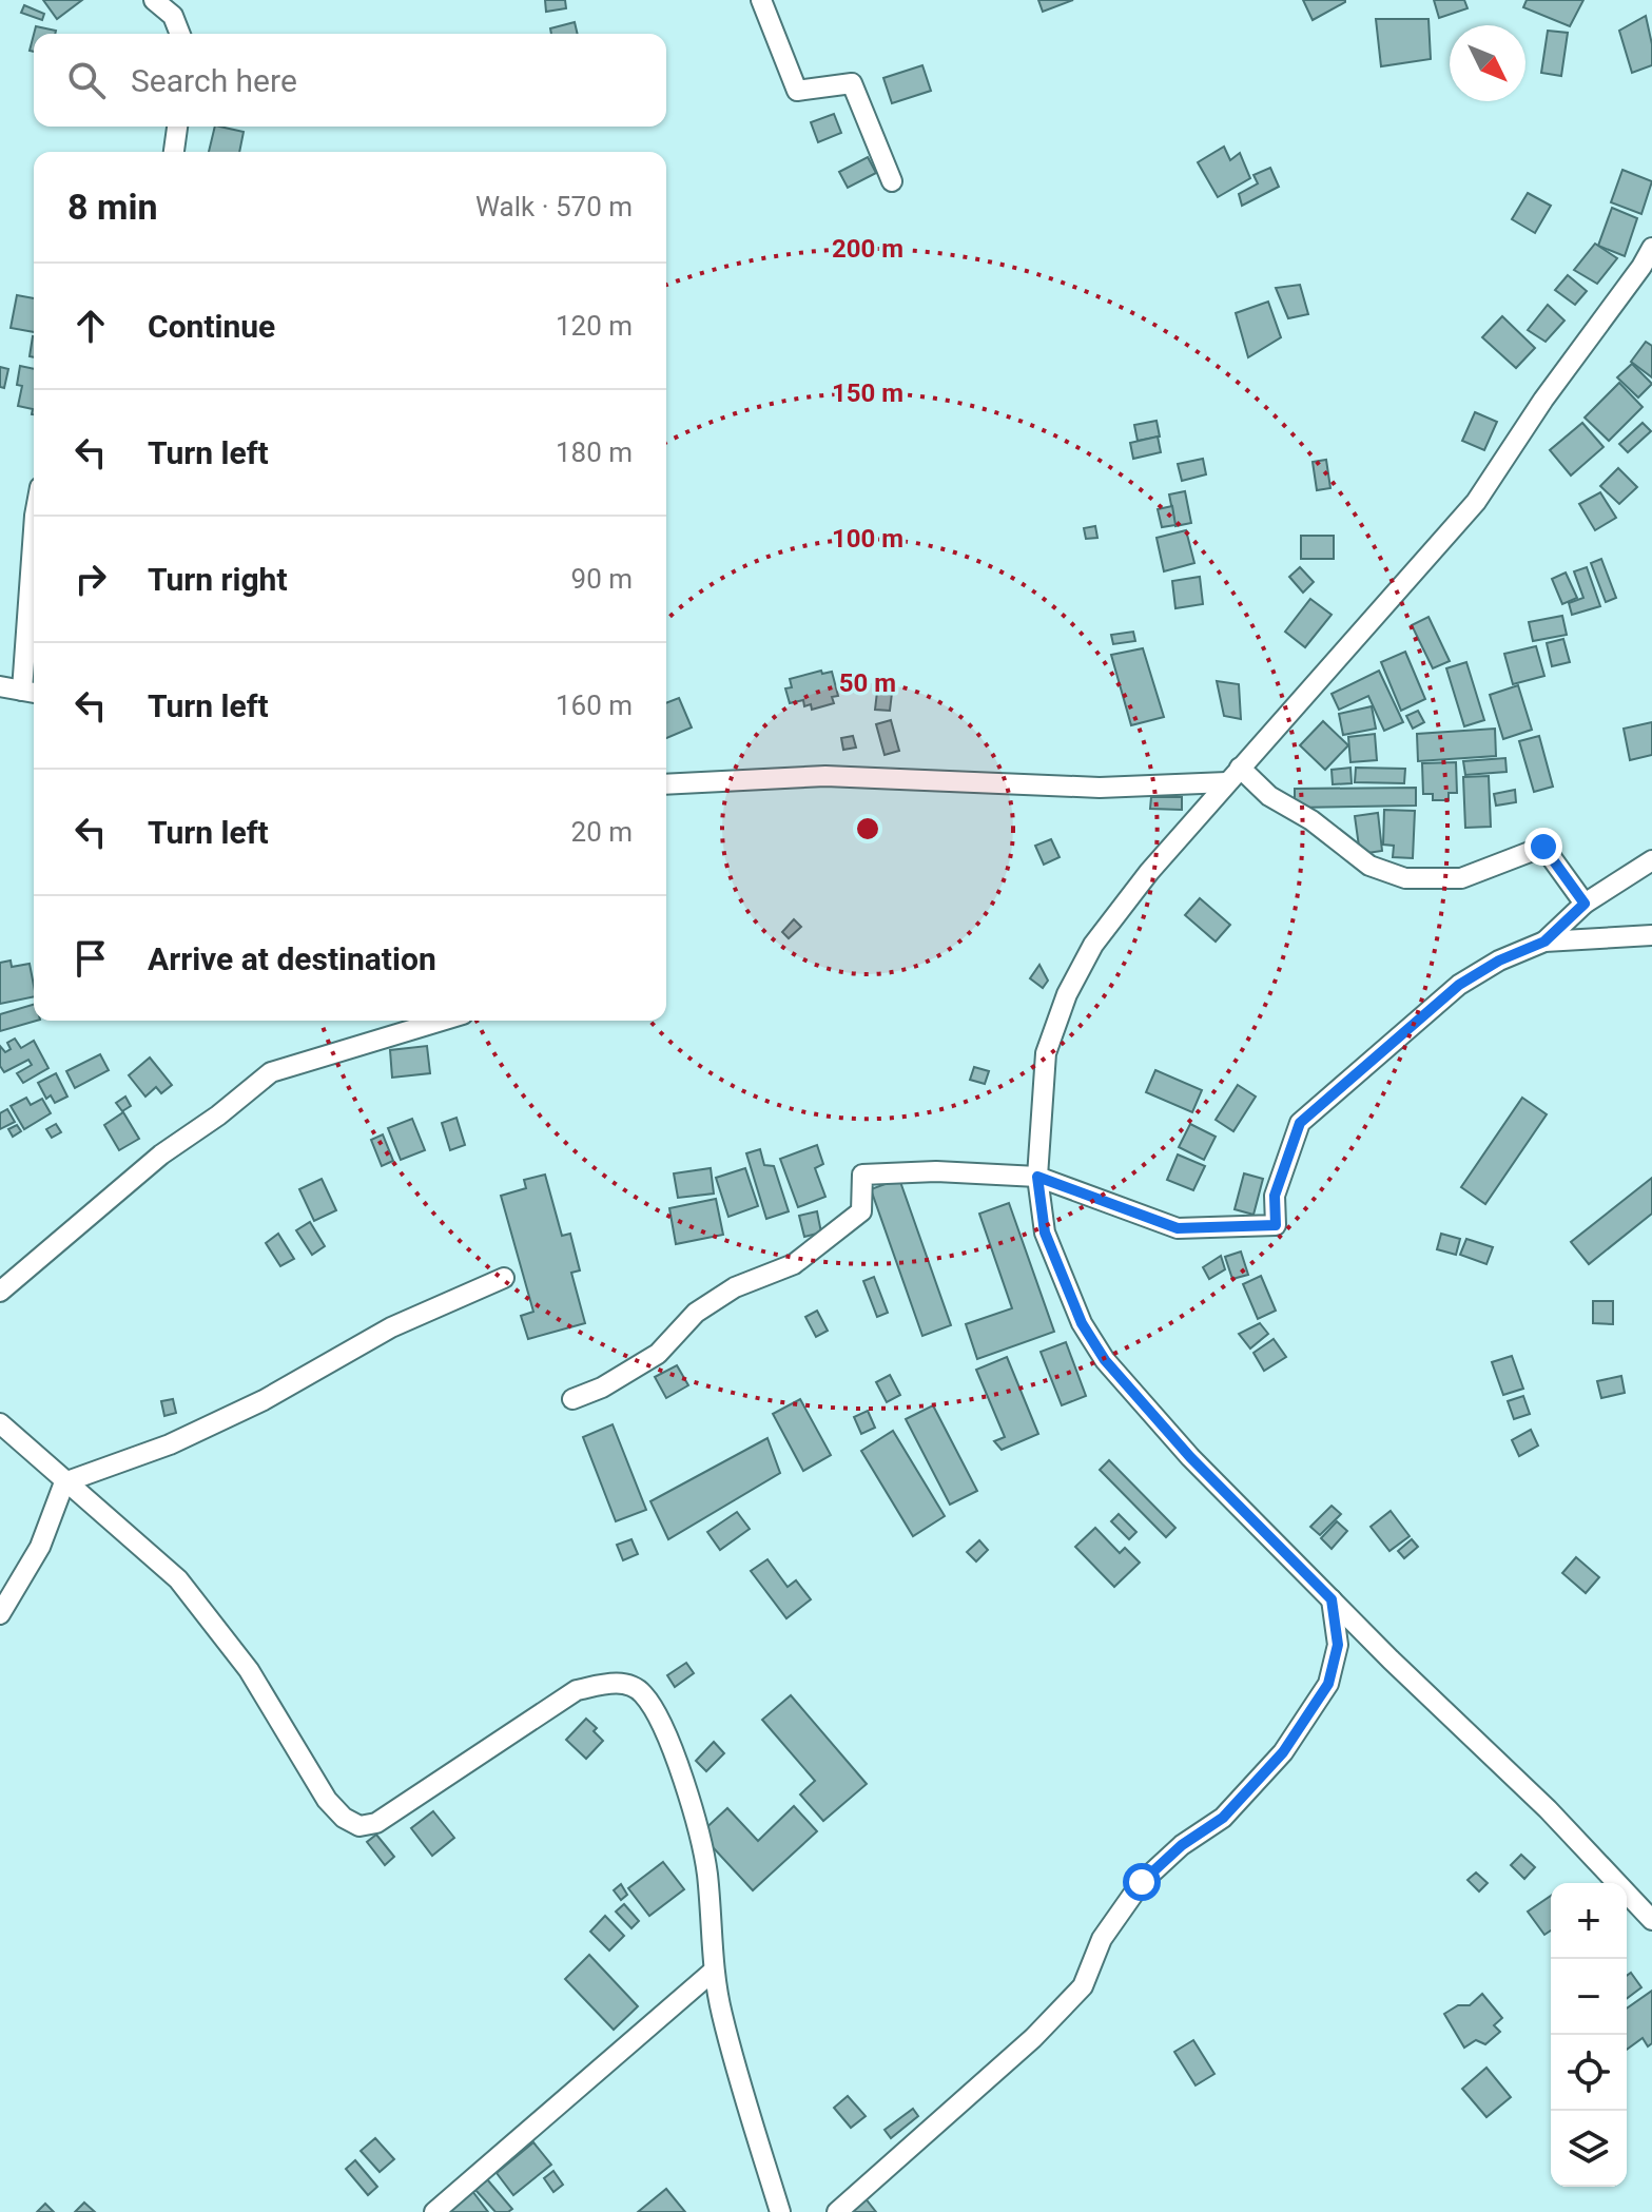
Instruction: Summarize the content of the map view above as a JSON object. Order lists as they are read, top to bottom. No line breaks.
{"north":"bottom right","page":{"search":"Search here","heading":["8 min","Walk · 570 m"],"list":[["Continue","120 m"],["Turn left","180 m"],["Turn right","90 m"],["Turn left","160 m"],["Turn left","20 m"],"Arrive at destination"],"map_buttons":["+","−"]},"rings":["200 m","150 m","100 m","50 m"]}
